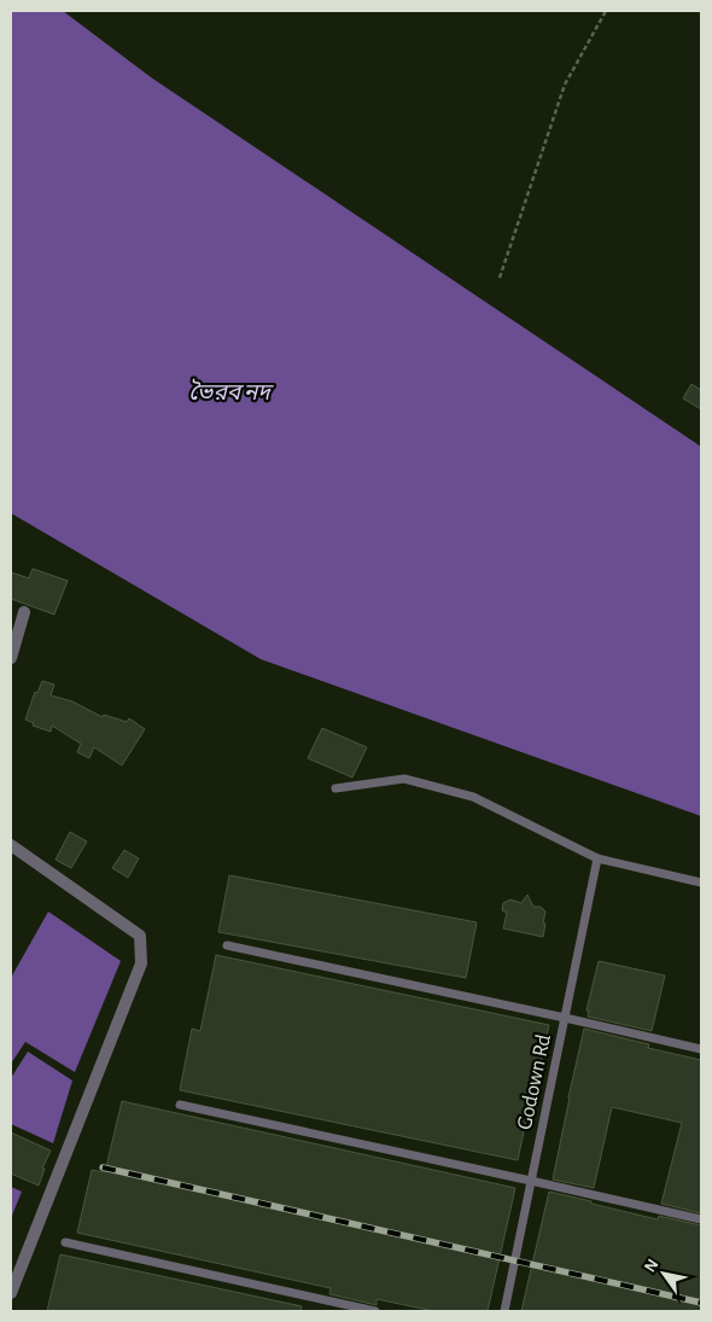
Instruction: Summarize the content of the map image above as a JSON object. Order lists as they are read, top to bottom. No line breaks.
{"streets":{"lane":["Godown Rd"]},"water":["ভৈরব নদ"],"north":"top left"}
